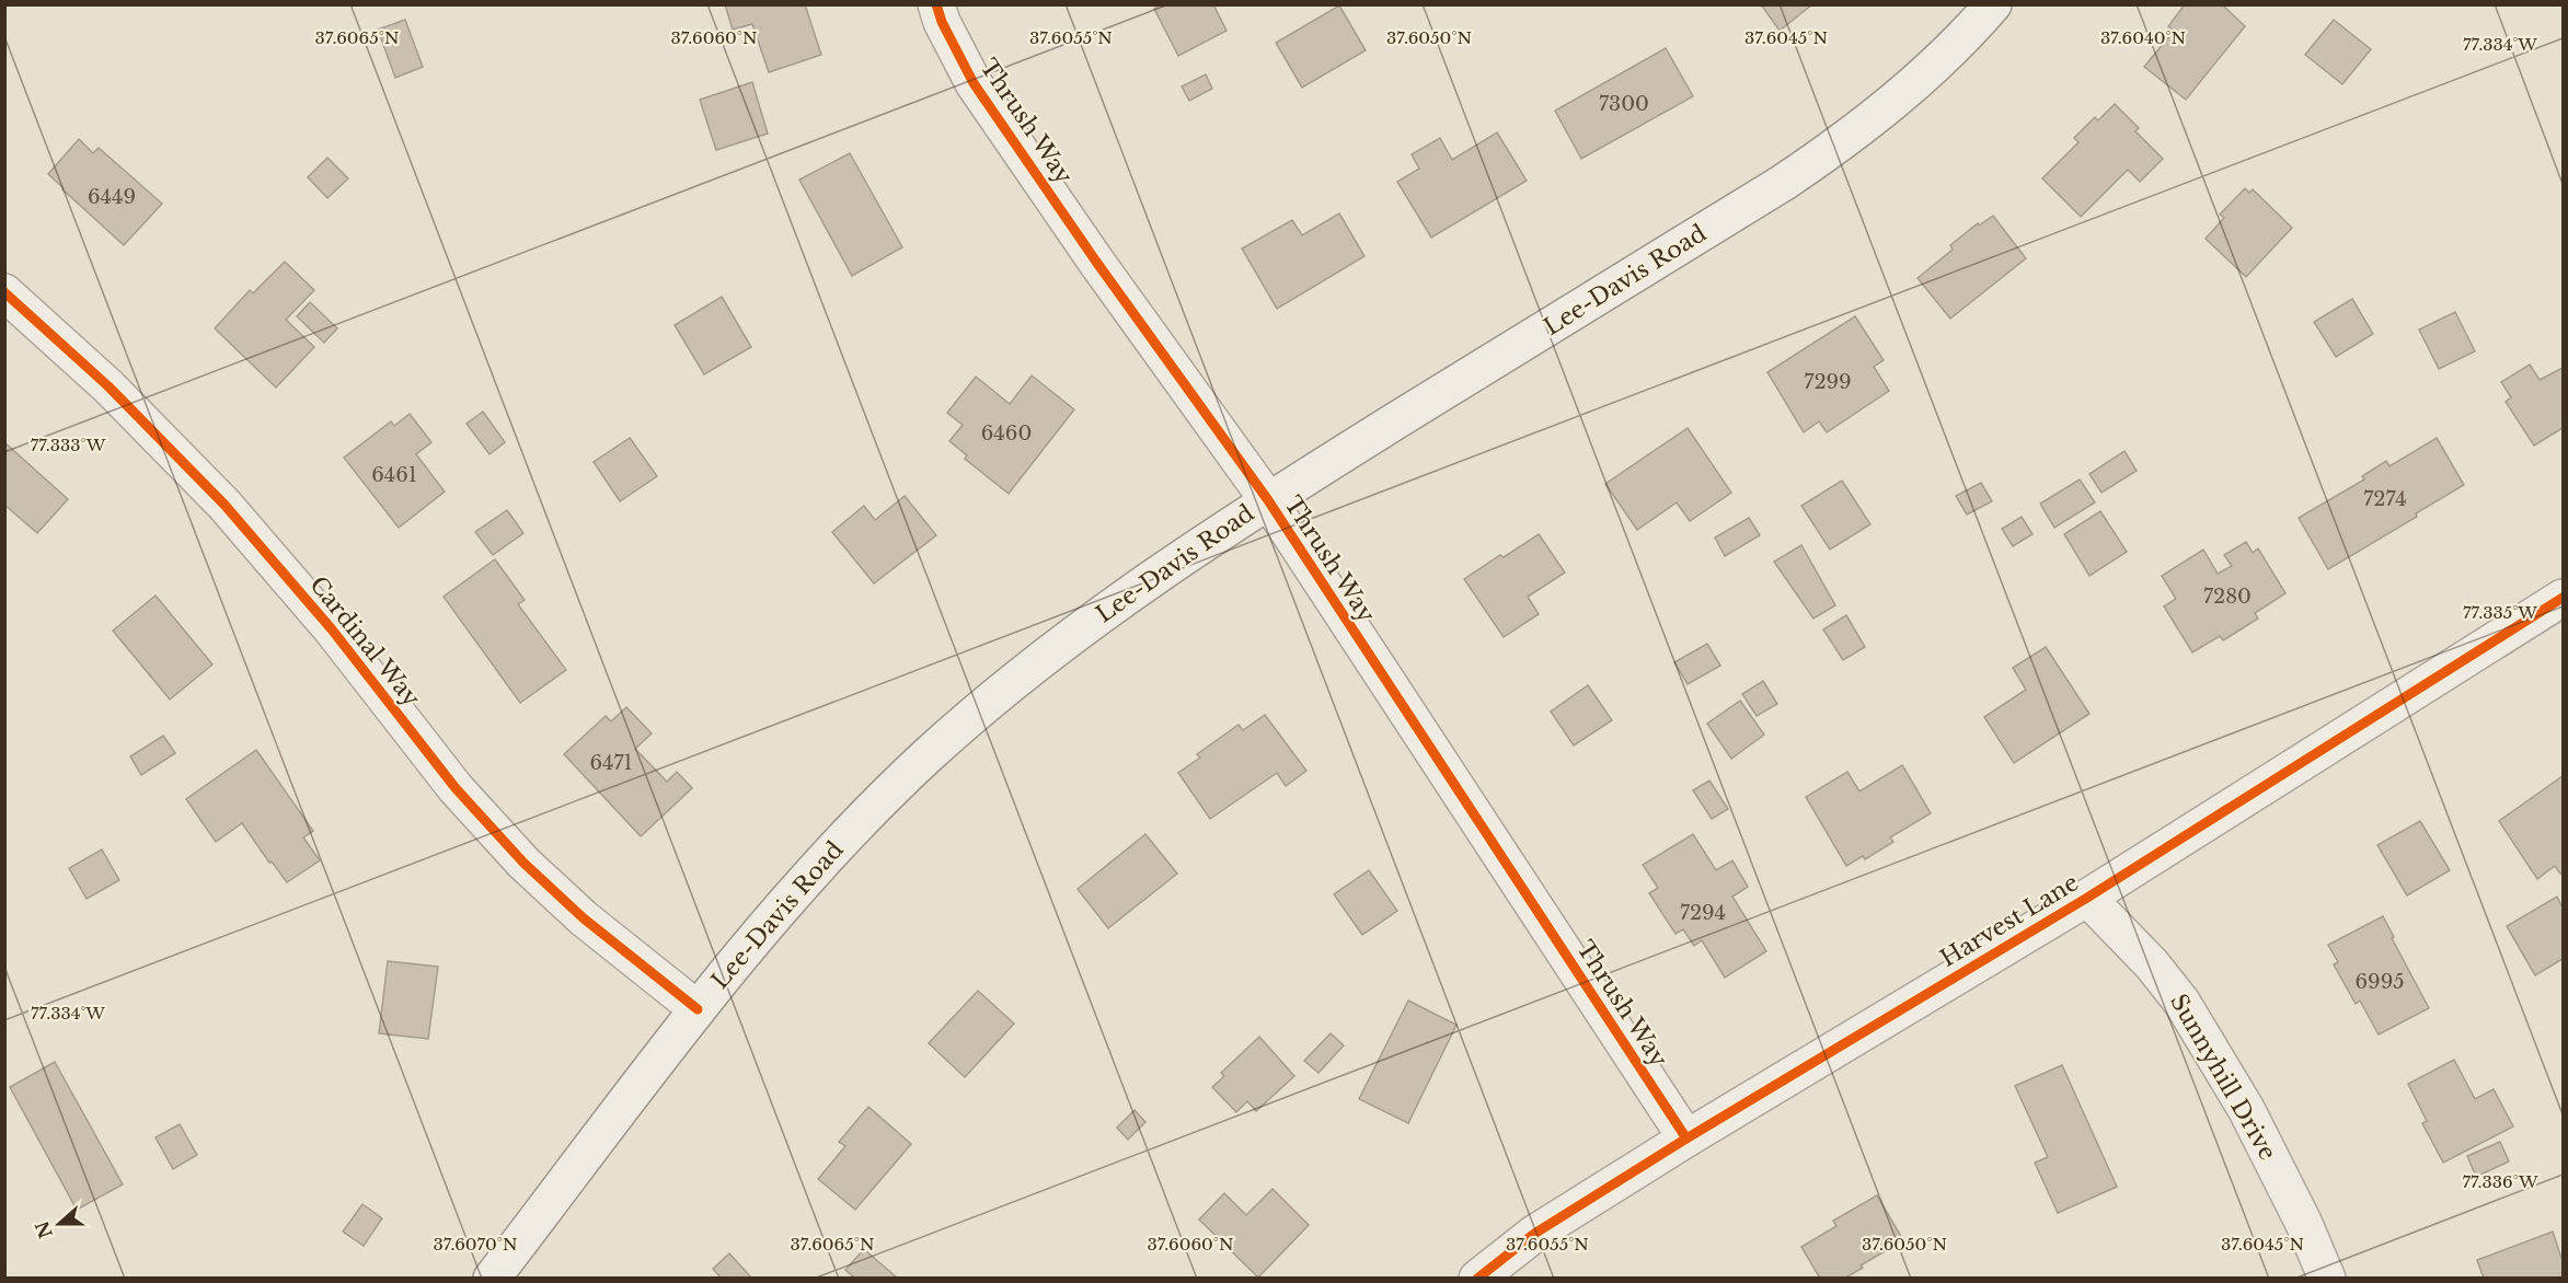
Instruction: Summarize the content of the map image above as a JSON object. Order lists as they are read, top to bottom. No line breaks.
{"streets":{"street":["Thrush Way","Lee-Davis Road","Cardinal Way","Harvest Lane","Sunnyhill Drive"]},"crossings":[["Thrush Way","Lee-Davis Road"],["Thrush Way","Harvest Lane"],["Lee-Davis Road","Cardinal Way"],["Harvest Lane","Sunnyhill Drive"]],"house_numbers":["7300","6449","7299","6460","6461","7274","7280","6471","7294","6995"],"north":"left","coordinates":["37.6065°N","37.6060°N","37.6055°N","37.6050°N","37.6045°N","37.6040°N","77.334°W","77.333°W","77.335°W","77.336°W","37.6070°N"]}
